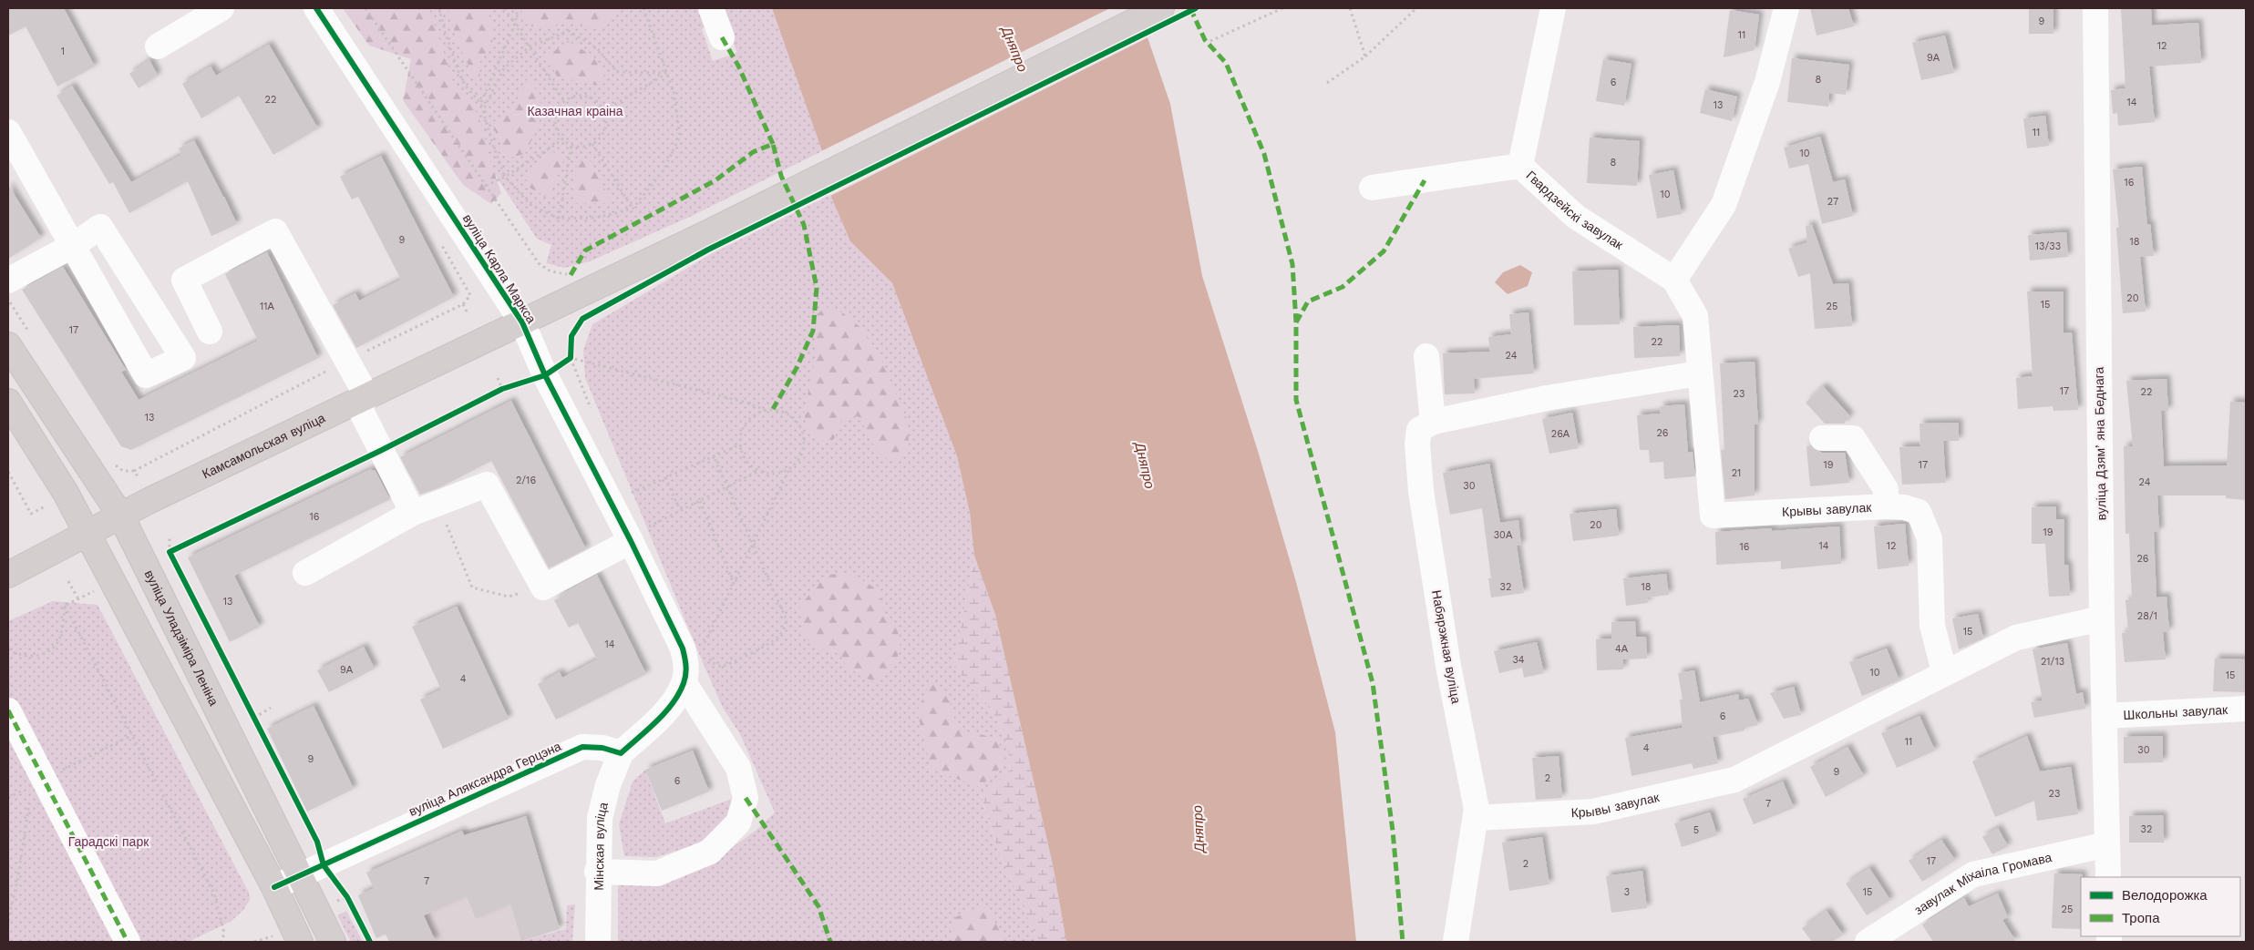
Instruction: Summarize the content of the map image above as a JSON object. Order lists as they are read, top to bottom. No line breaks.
{"streets":{"main road":["Камсамольская вуліца","вуліца Уладзіміра Леніна"],"street":["Гвардзейскі завулак","вуліца Карла Маркса","вуліца Дзямʼяна Беднага","Крывы завулак","Набярэжная вуліца","Школьны завулак","вуліца Аляксандра Герцэна","Мінская вуліца","завулак Міхаіла Громава"]},"crossings":[["Гвардзейскі завулак","Крывы завулак"],["вуліца Карла Маркса","Камсамольская вуліца"],["вуліца Дзямʼяна Беднага","Крывы завулак"],["вуліца Дзямʼяна Беднага","Школьны завулак"],["вуліца Дзямʼяна Беднага","завулак Міхаіла Громава"],["Камсамольская вуліца","вуліца Уладзіміра Леніна"],["Крывы завулак","Набярэжная вуліца"],["вуліца Уладзіміра Леніна","вуліца Аляксандра Герцэна"],["вуліца Аляксандра Герцэна","Мінская вуліца"]],"water":["Дняпро"],"parks":["Казачная краіна","Гарадскі парк"],"house_numbers":["9","11","12","1","9А","8","6","22","14","13","11","10","8","16","10","27","9","18","13/33","20","15","11А","25","17","22","24","17","22","23","13","26","26А","19","17","21","2/16","24","30","16","20","19","30А","14","12","16","26","32","18","13","28/1","15","14","4А","34","21/13","9А","10","15","4","6","11","4","30","9","9","2","6","23","7","32","5","17","2","7","3","15","25"],"legend":["Велодорожка","Тропа"]}
